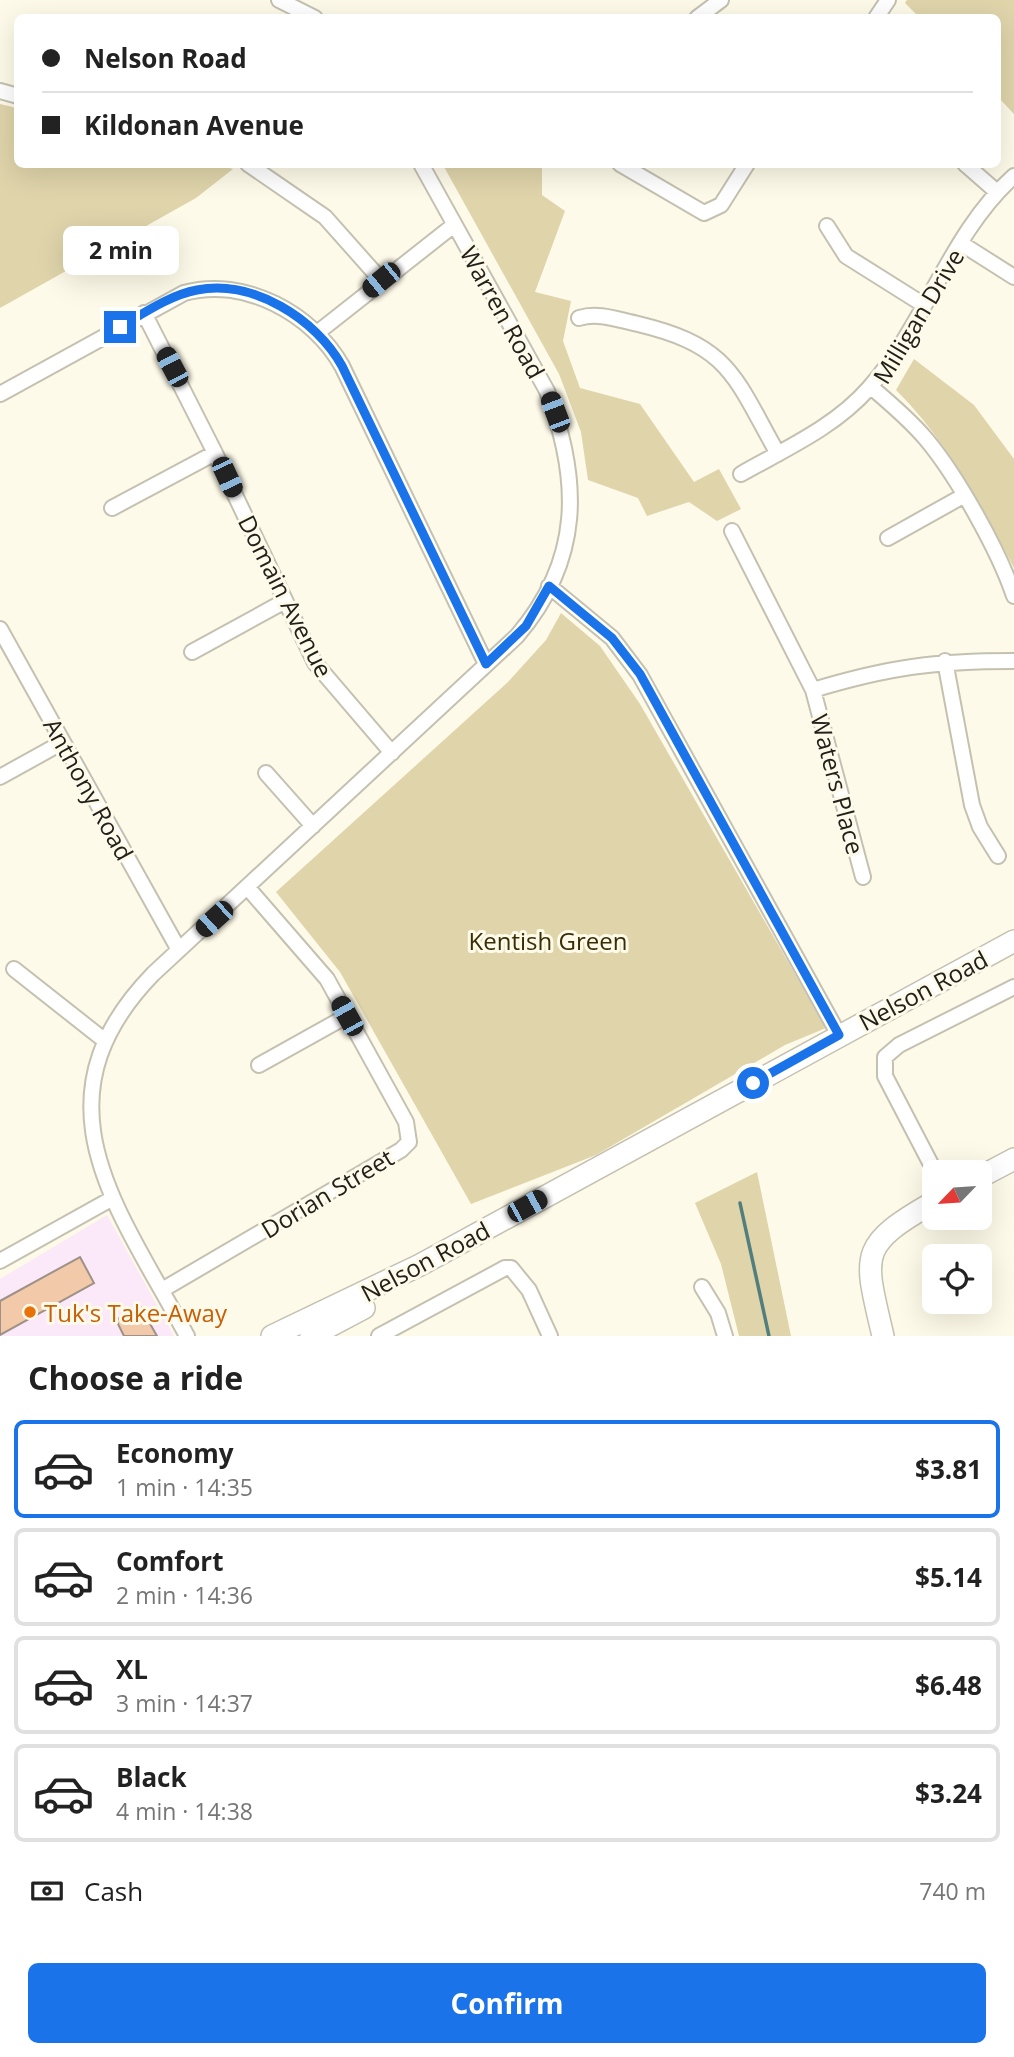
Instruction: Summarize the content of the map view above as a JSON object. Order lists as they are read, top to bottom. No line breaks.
{"streets":{"main road":["Nelson Road"],"street":["Warren Road","Milligan Drive","Domain Avenue","Waters Place","Anthony Road","Dorian Street"]},"crossings":[["Warren Road","Domain Avenue"],["Warren Road","Anthony Road"],["Warren Road","Dorian Street"]],"parks":["Kentish Green"],"places":["Tuk's Take-Away"],"north":"bottom left","page":{"banner":["Nelson Road","Kildonan Avenue"],"bubble":"2 min","heading":"Choose a ride","list":[{"name":"Economy","note":"1 min · 14:35","value":"$3.81"},{"name":"Comfort","note":"2 min · 14:36","value":"$5.14"},{"name":"XL","note":"3 min · 14:37","value":"$6.48"},{"name":"Black","note":"4 min · 14:38","value":"$3.24"}],"pay":["Cash","740 m"],"buttons":"Confirm"}}
